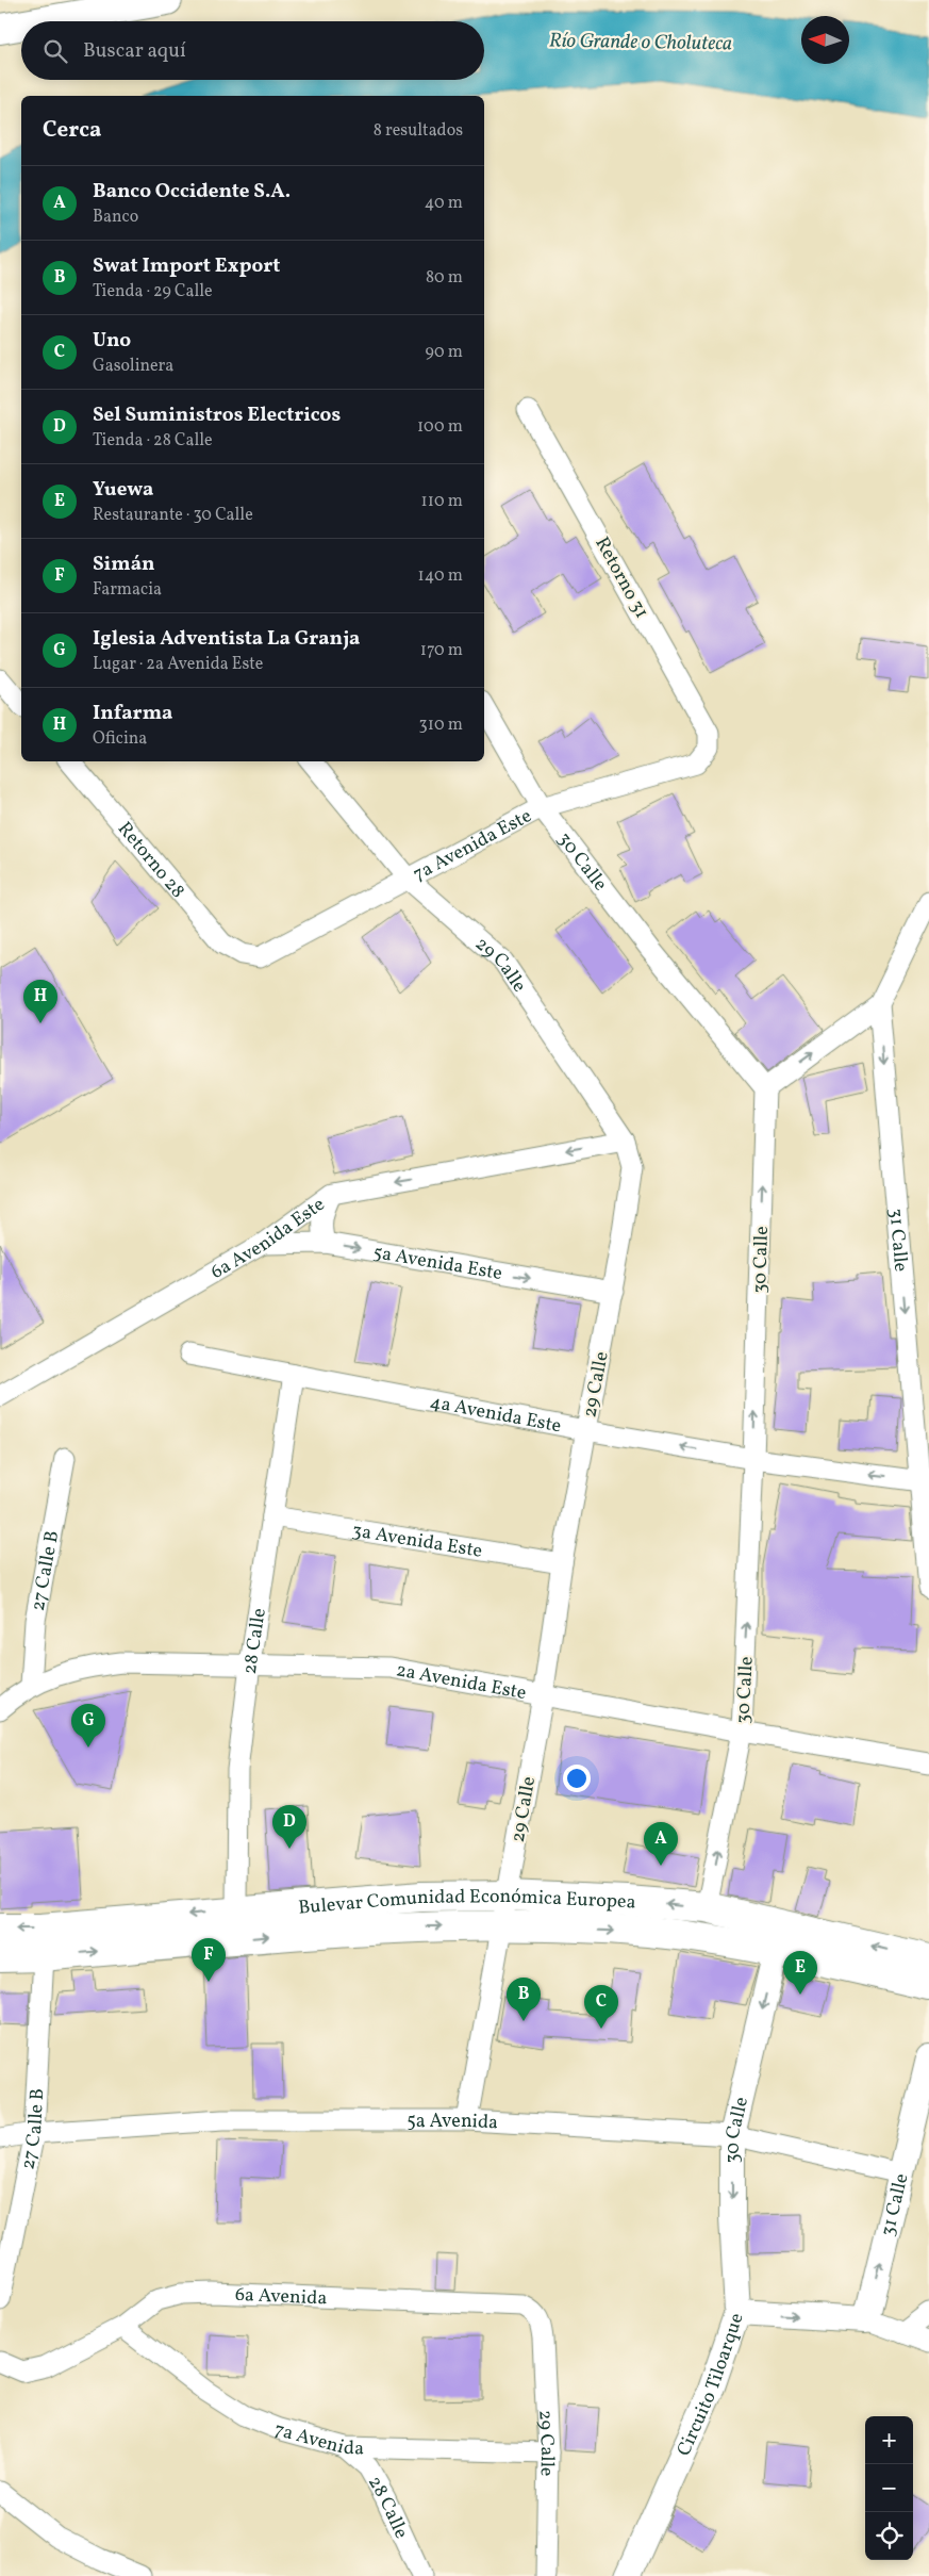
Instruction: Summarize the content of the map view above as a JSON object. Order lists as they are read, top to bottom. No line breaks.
{"streets":{"main road":["Bulevar Comunidad Económica Europea"],"street":["Retorno 31","7a Avenida Este","Retorno 28","30 Calle","29 Calle","6a Avenida Este","31 Calle","5a Avenida Este","4a Avenida Este","3a Avenida Este","27 Calle B","28 Calle","2a Avenida Este","5a Avenida","6a Avenida","Circuito Tiloarque","7a Avenida"]},"crossings":[["Retorno 31","7a Avenida Este"],["7a Avenida Este","Retorno 28"],["7a Avenida Este","30 Calle"],["7a Avenida Este","29 Calle"],["30 Calle","4a Avenida Este"],["30 Calle","2a Avenida Este"],["30 Calle","Bulevar Comunidad Económica Europea"],["30 Calle","5a Avenida"],["30 Calle","Circuito Tiloarque"],["29 Calle","6a Avenida Este"],["29 Calle","5a Avenida Este"],["29 Calle","4a Avenida Este"],["29 Calle","3a Avenida Este"],["29 Calle","2a Avenida Este"],["29 Calle","Bulevar Comunidad Económica Europea"],["29 Calle","5a Avenida"],["29 Calle","6a Avenida"],["29 Calle","7a Avenida"],["6a Avenida Este","5a Avenida Este"],["31 Calle","4a Avenida Este"],["31 Calle","5a Avenida"],["31 Calle","Circuito Tiloarque"],["4a Avenida Este","28 Calle"],["3a Avenida Este","28 Calle"],["27 Calle B","2a Avenida Este"],["27 Calle B","Bulevar Comunidad Económica Europea"],["27 Calle B","5a Avenida"],["28 Calle","2a Avenida Este"],["28 Calle","Bulevar Comunidad Económica Europea"],["28 Calle","7a Avenida"],["6a Avenida","7a Avenida"]],"one_way":["6a Avenida Este","5a Avenida Este","4a Avenida Este"],"water":["Río Grande o Choluteca"],"north":"left","page":{"search":"Buscar aquí","heading":["Cerca","8 resultados"],"list":[{"mark":"A","name":"Banco Occidente S.A.","note":"Banco","value":"40 m"},{"mark":"B","name":"Swat Import Export","note":"Tienda · 29 Calle","value":"80 m"},{"mark":"C","name":"Uno","note":"Gasolinera","value":"90 m"},{"mark":"D","name":"Sel Suministros Electricos","note":"Tienda · 28 Calle","value":"100 m"},{"mark":"E","name":"Yuewa","note":"Restaurante · 30 Calle","value":"110 m"},{"mark":"F","name":"Simán","note":"Farmacia","value":"140 m"},{"mark":"G","name":"Iglesia Adventista La Granja","note":"Lugar · 2a Avenida Este","value":"170 m"},{"mark":"H","name":"Infarma","note":"Oficina","value":"310 m"}],"pins":["H","G","D","A","F","E","B","C"],"map_buttons":["+","−"]}}
